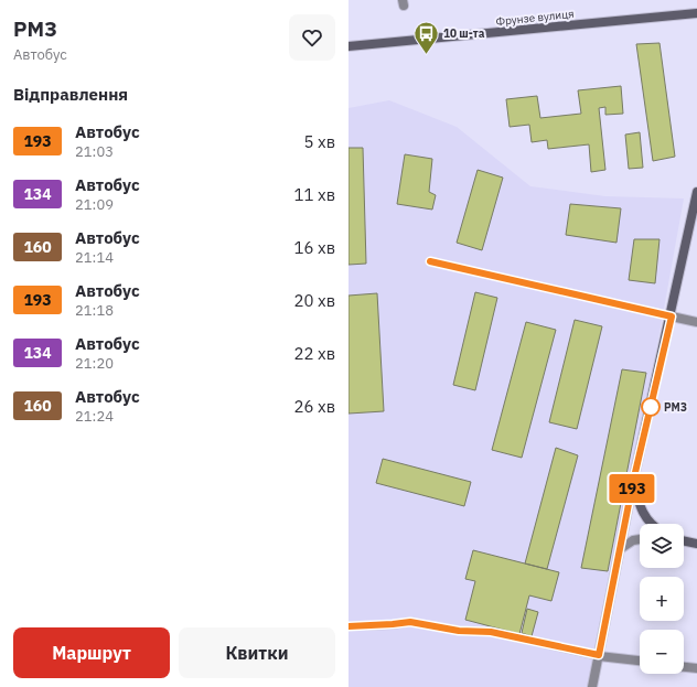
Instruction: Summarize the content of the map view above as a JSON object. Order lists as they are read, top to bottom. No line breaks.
{"streets":{"main road":["Фрунзе вулиця"]},"places":{"bus stop":["10 ш-та"],"other":["РМЗ"]},"lines":["bus line 193"],"page":{"heading":[["РМЗ","Автобус"],"Відправлення"],"on_map":"193","list":[{"mark":"193","name":"Автобус","note":"21:03","value":"5 хв"},{"mark":"134","name":"Автобус","note":"21:09","value":"11 хв"},{"mark":"160","name":"Автобус","note":"21:14","value":"16 хв"},{"mark":"193","name":"Автобус","note":"21:18","value":"20 хв"},{"mark":"134","name":"Автобус","note":"21:20","value":"22 хв"},{"mark":"160","name":"Автобус","note":"21:24","value":"26 хв"}],"map_buttons":["+","−"],"buttons":["Маршрут","Квитки"]}}
